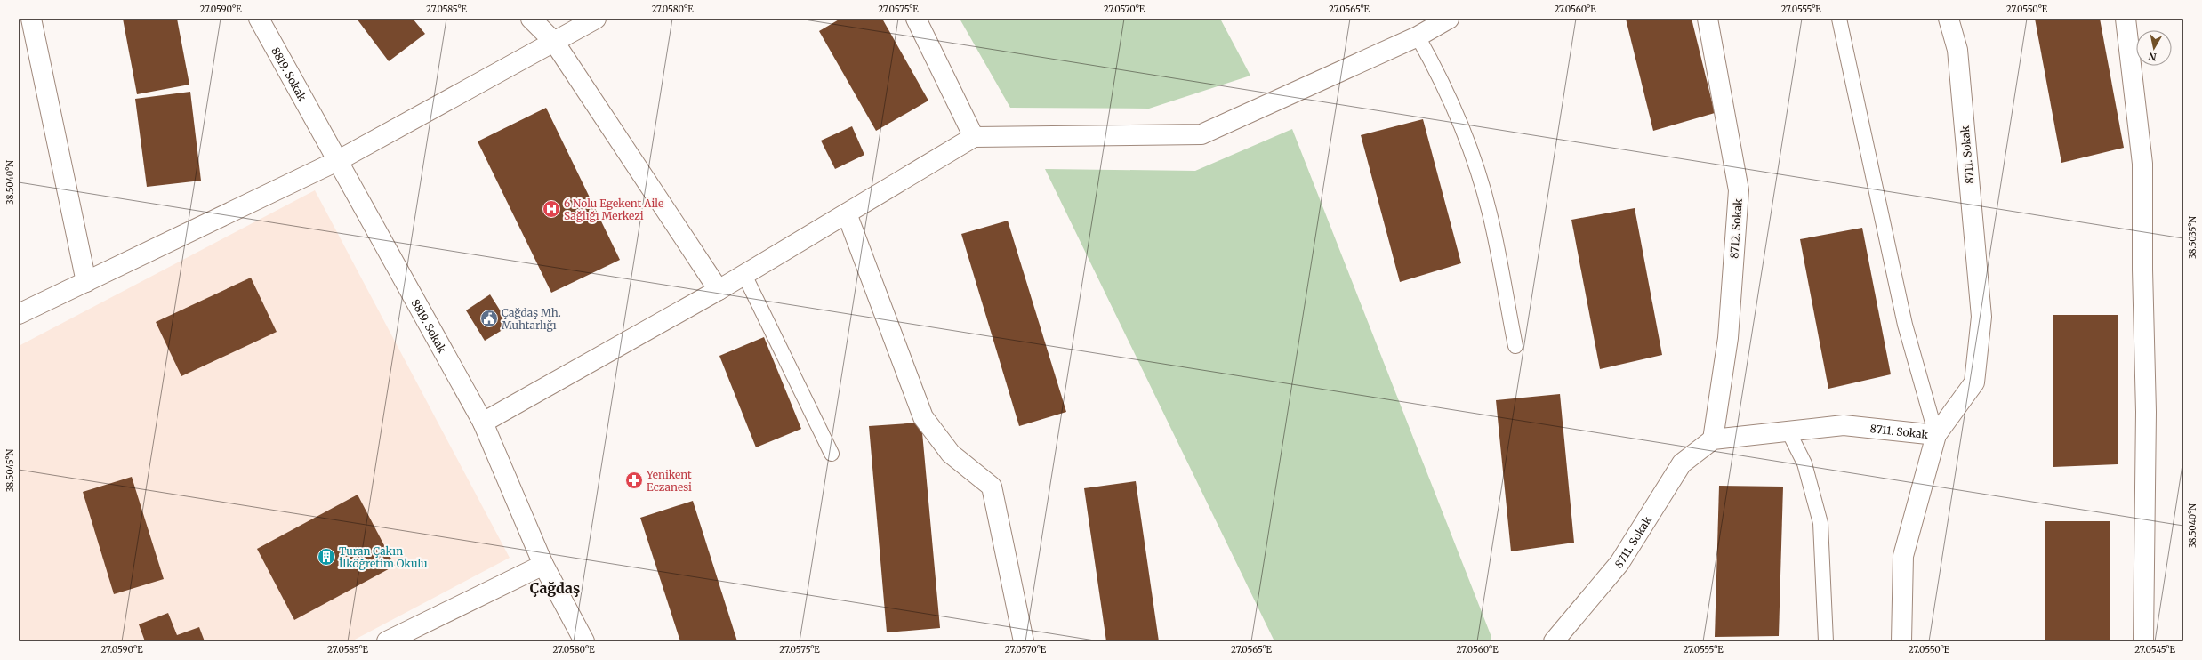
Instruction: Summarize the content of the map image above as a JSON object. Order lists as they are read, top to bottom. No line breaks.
{"streets":{"street":["8819. Sokak","8711. Sokak","8712. Sokak"]},"crossings":[["8711. Sokak","8712. Sokak"]],"districts":["Çağdaş"],"places":{"hospital":["6 Nolu Egekent Aile Sağlığı Merkezi"],"public building":["Çağdaş Mh. Muhtarlığı"],"pharmacy":["Yenikent Eczanesi"],"building":["Turan Çakın İlköğretim Okulu"]},"north":"bottom","coordinates":["27.0590°E","27.0585°E","27.0580°E","27.0575°E","27.0570°E","27.0565°E","27.0560°E","27.0555°E","27.0550°E","38.5040°N","38.5035°N","38.5045°N","27.0545°E"]}
